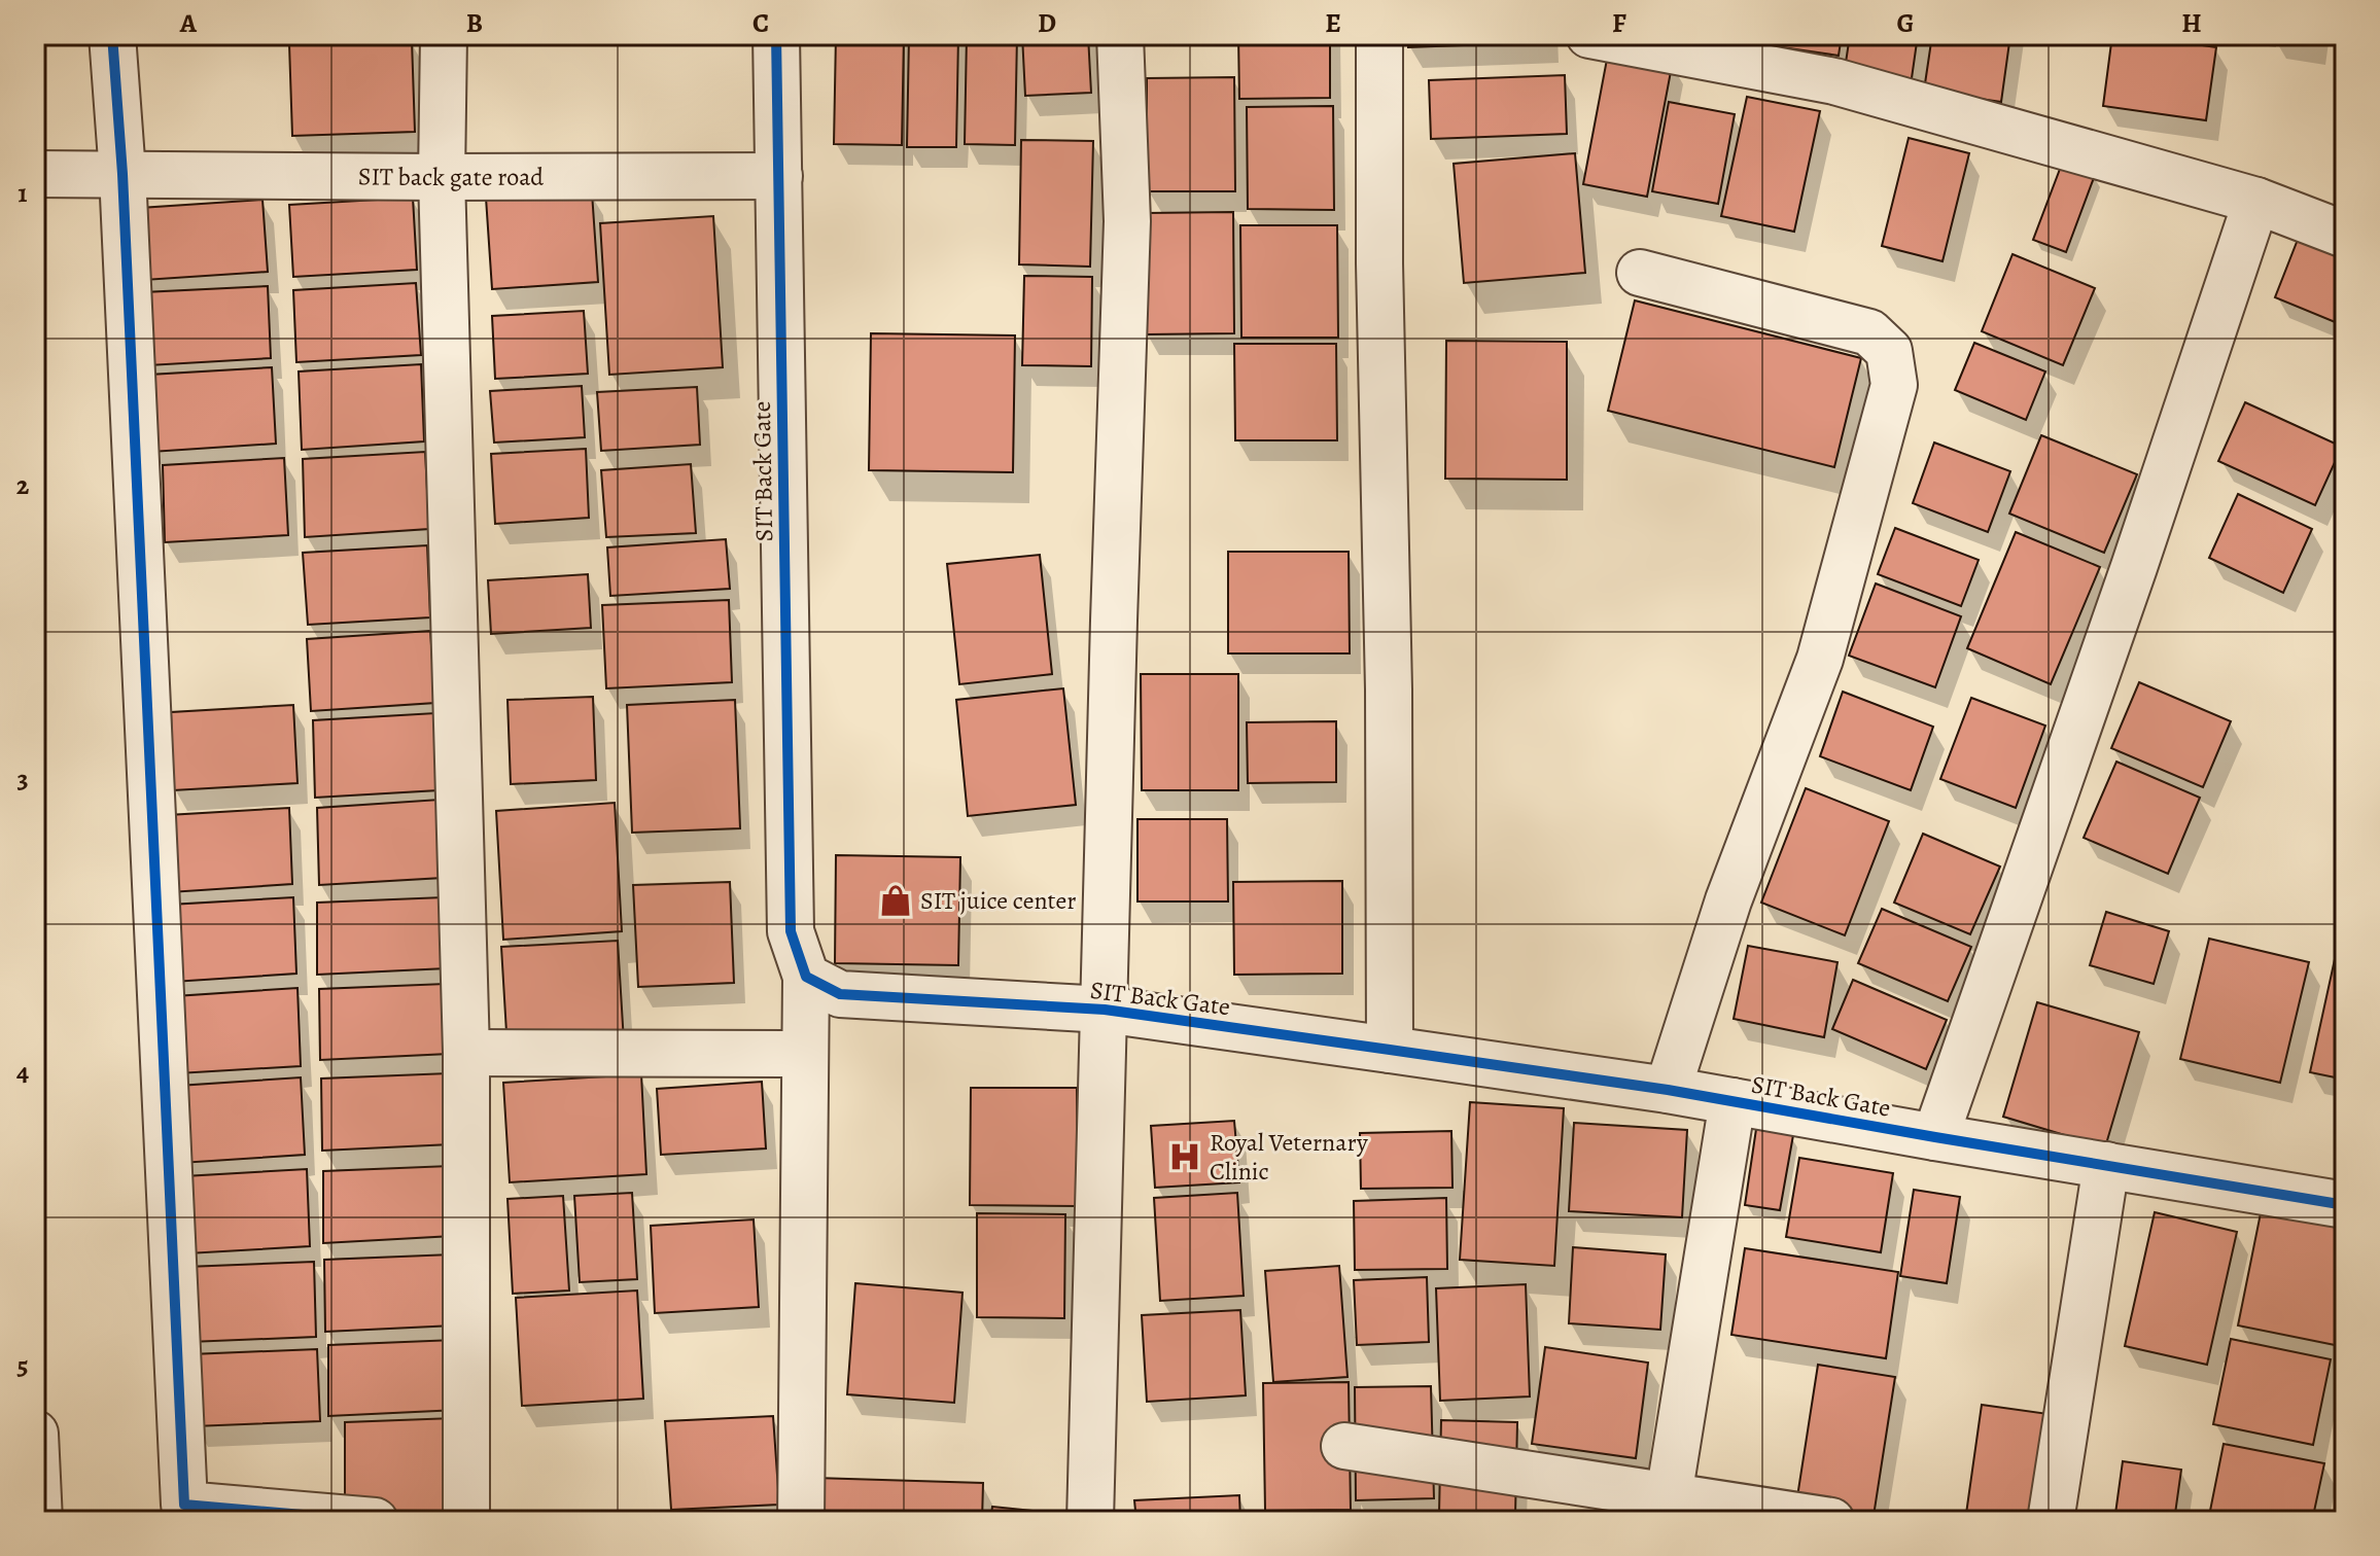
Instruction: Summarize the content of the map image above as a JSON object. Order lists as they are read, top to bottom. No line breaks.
{"streets":{"street":["SIT back gate road","SIT Back Gate"]},"crossings":[["SIT back gate road","SIT Back Gate"]],"places":{"shop":["SIT juice center"],"hospital":["Royal Veternary Clinic"]},"grid":{"columns":["A","B","C","D","E","F","G","H"],"rows":["1","2","3","4","5"]}}
